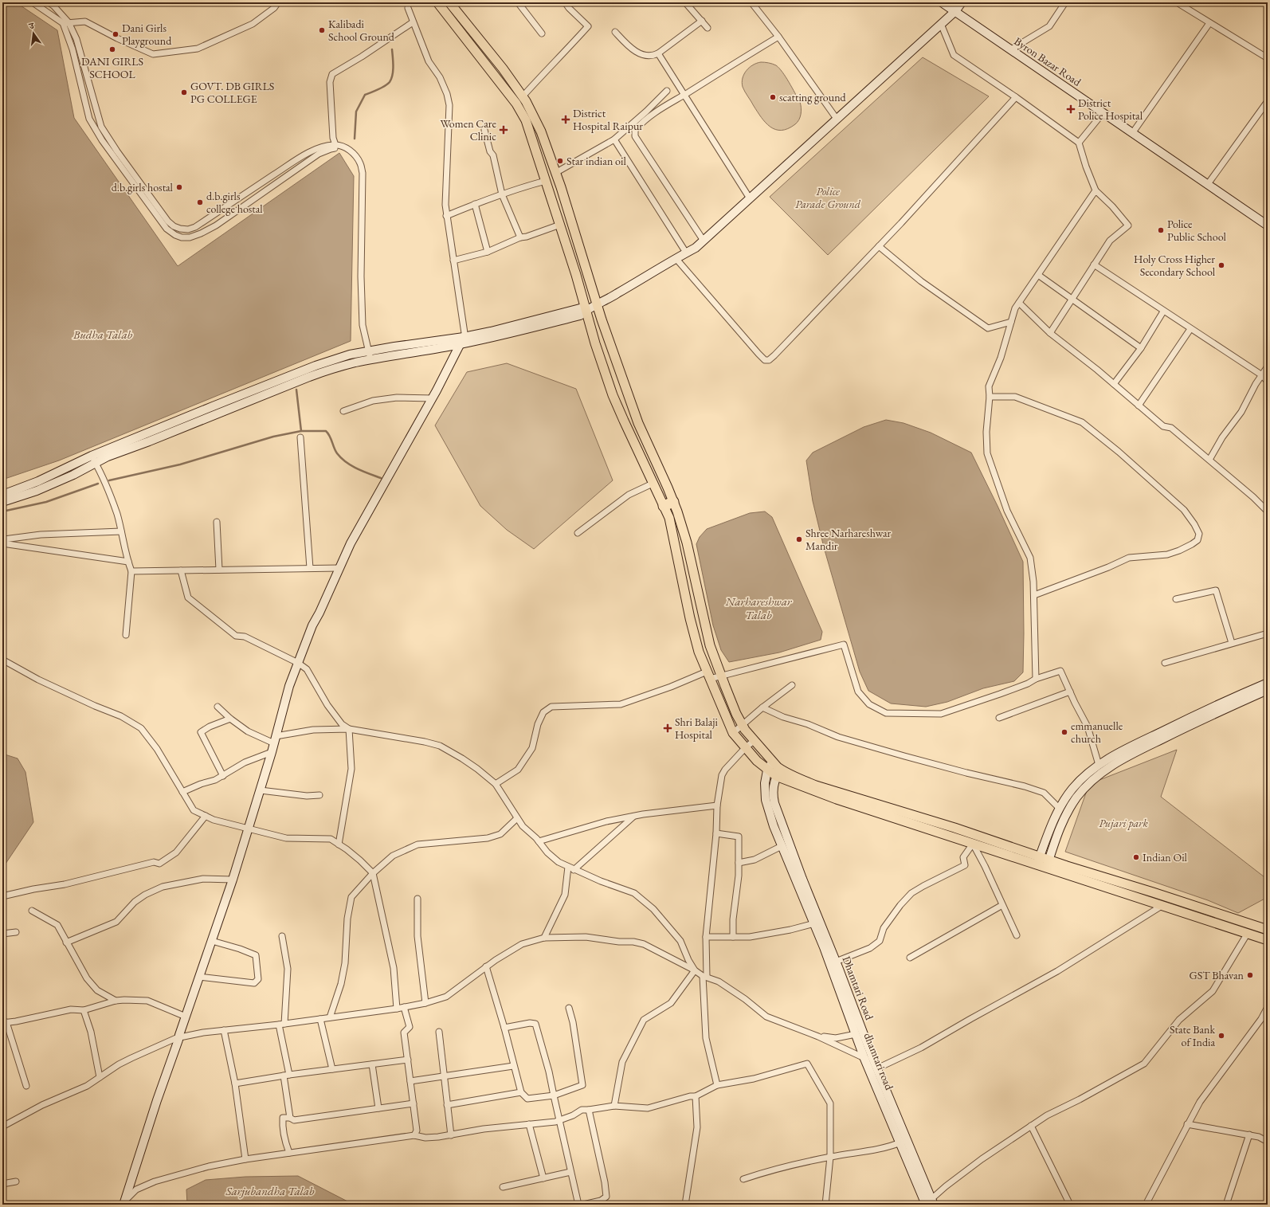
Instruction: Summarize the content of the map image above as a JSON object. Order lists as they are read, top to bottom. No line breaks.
{"streets":{"street":["Byron Bazar Road","Dhamtari Road","dhamtari road"]},"crossings":[["Dhamtari Road","dhamtari road"]],"water":["Budha Talab","Narhareshwar Talab","Sarjubandha Talab"],"parks":["Police Parade Ground","Pujari park"],"places":{"other":["Kalibadi School Ground","Dani Girls Playground","DANI GIRLS SCHOOL","GOVT. DB GIRLS PG COLLEGE","scatting ground","Star indian oil","d.b.girls hostal","d.b.girls college hostal","Police Public School","Holy Cross Higher Secondary School","Shree Narhareshwar Mandir","emmanuelle church","Indian Oil","GST Bhavan","State Bank of India"],"health":["District Police Hospital","District Hospital Raipur","Women Care Clinic","Shri Balaji Hospital"]},"north":"top"}
